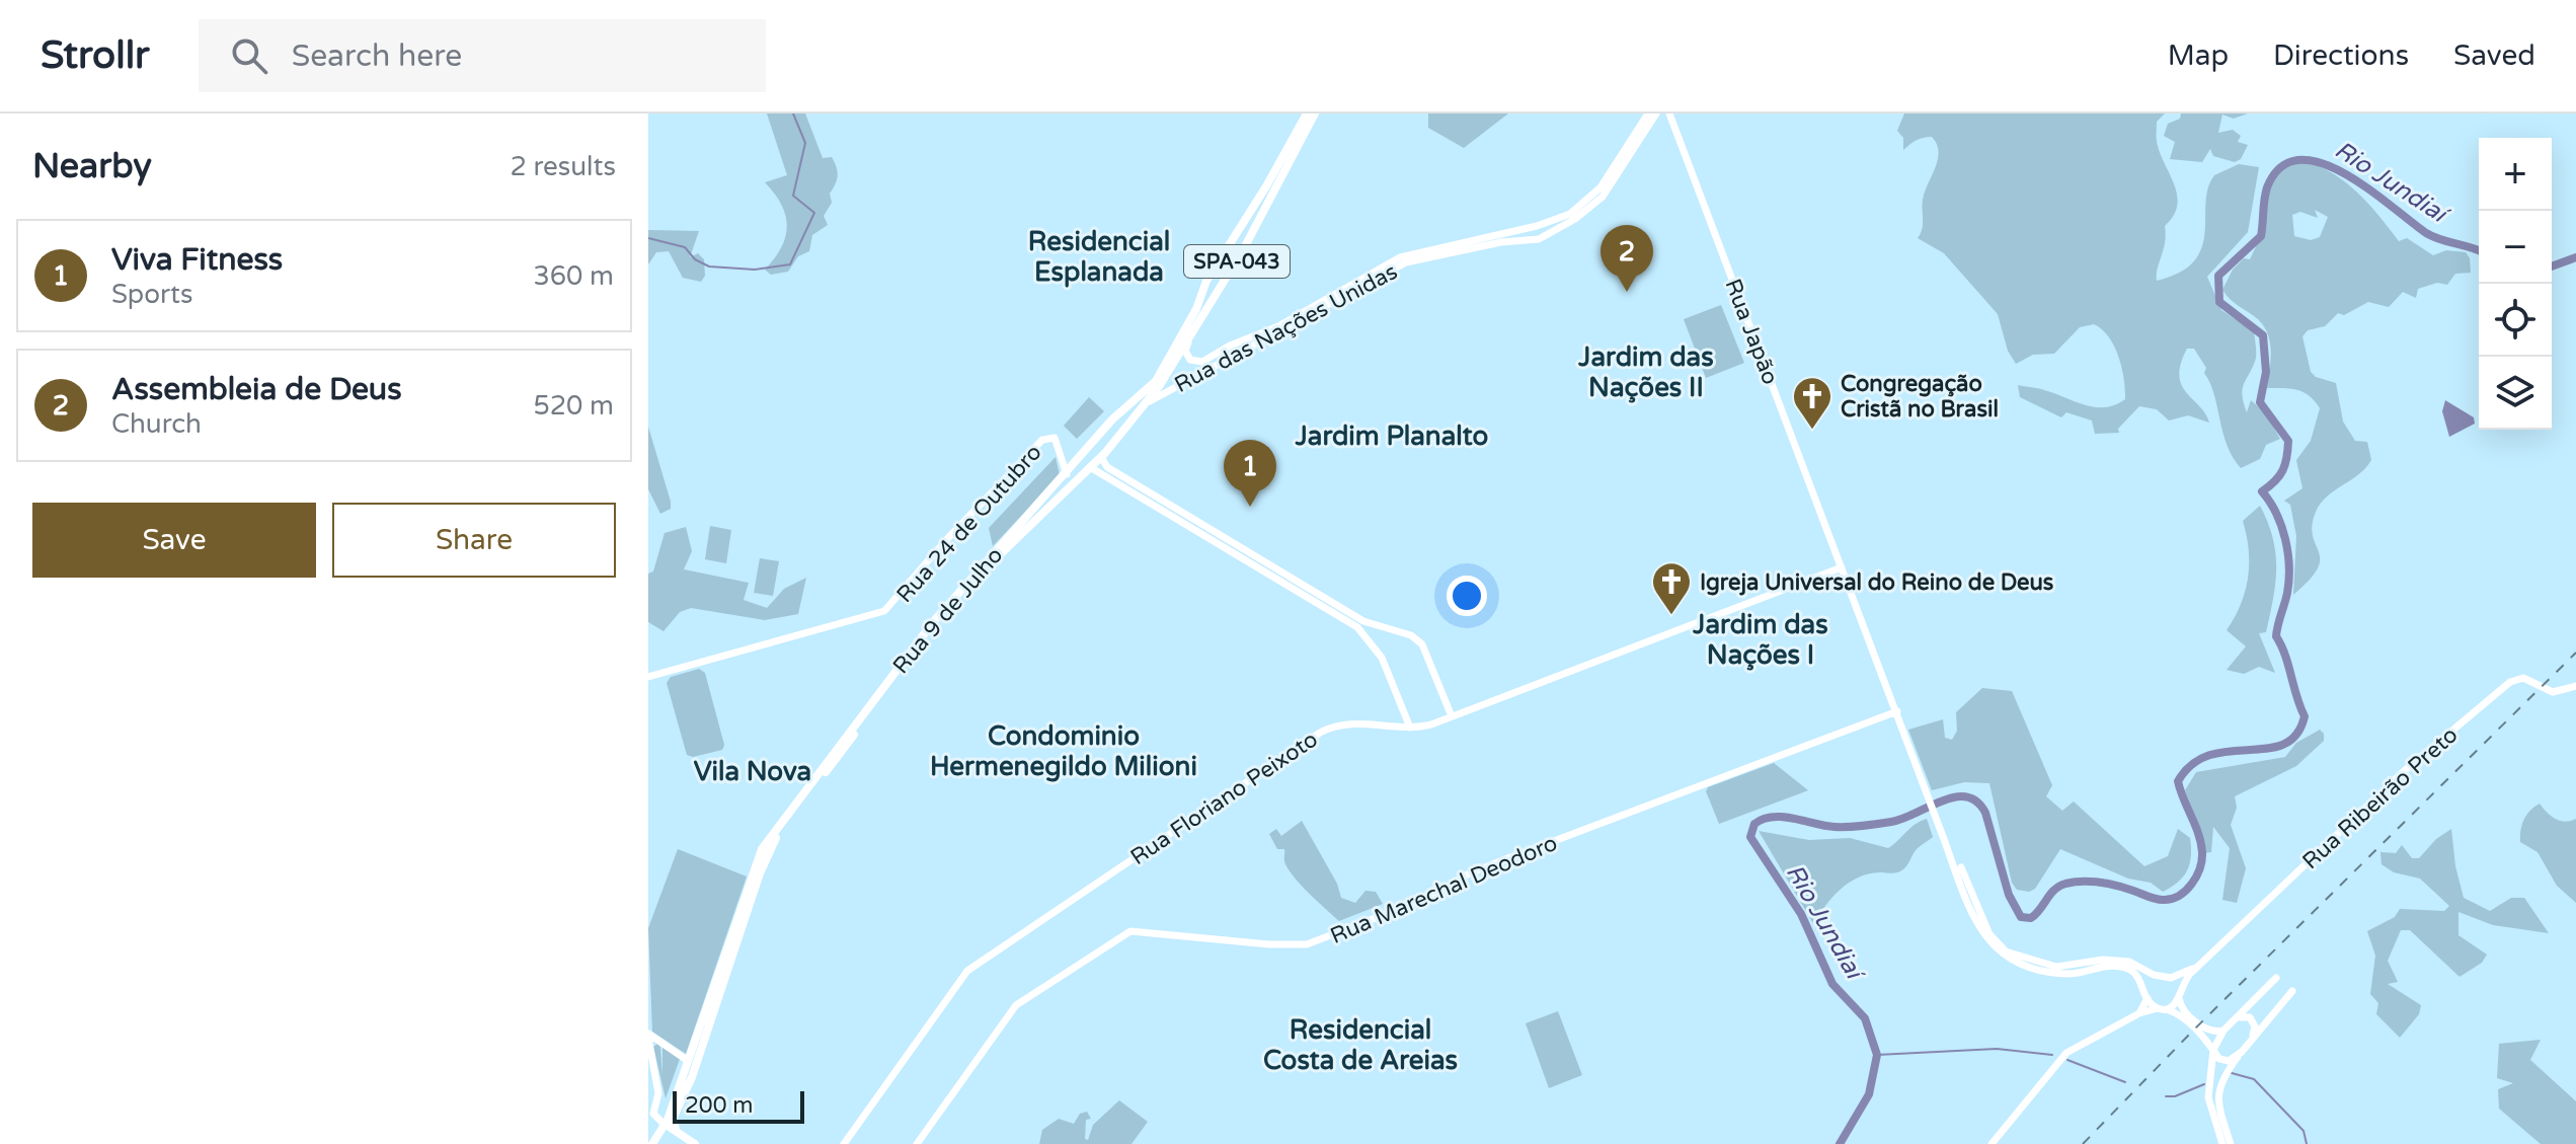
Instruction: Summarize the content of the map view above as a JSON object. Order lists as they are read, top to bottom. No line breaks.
{"streets":{"main road":["SPA-043","Rua 9 de Julho"],"street":["Rua das Nações Unidas","Rua Japão","Rua 24 de Outubro","Rua Floriano Peixoto","Rua Ribeirão Preto","Rua Marechal Deodoro"]},"crossings":[["Rua das Nações Unidas","Rua 9 de Julho"],["Rua Japão","Rua Floriano Peixoto"],["Rua Japão","Rua Ribeirão Preto"],["Rua Japão","Rua Marechal Deodoro"],["Rua 24 de Outubro","Rua 9 de Julho"]],"districts":["Residencial Esplanada","Jardim das Nações II","Jardim Planalto","Jardim das Nações I","Condominio Hermenegildo Milioni","Vila Nova","Residencial Costa de Areias"],"water":["Rio Jundiaí"],"places":{"church":["Congregação Cristã no Brasil","Igreja Universal do Reino de Deus"]},"scale_bar":"200 m","page":{"header":"Strollr","search":"Search here","nav":["Map","Directions","Saved"],"heading":["Nearby","2 results"],"map_buttons":["+","−"],"list":[{"mark":"1","name":"Viva Fitness","note":"Sports","value":"360 m"},{"mark":"2","name":"Assembleia de Deus","note":"Church","value":"520 m"}],"pins":["2","1"],"buttons":["Save","Share"],"scale":"200 m"}}
